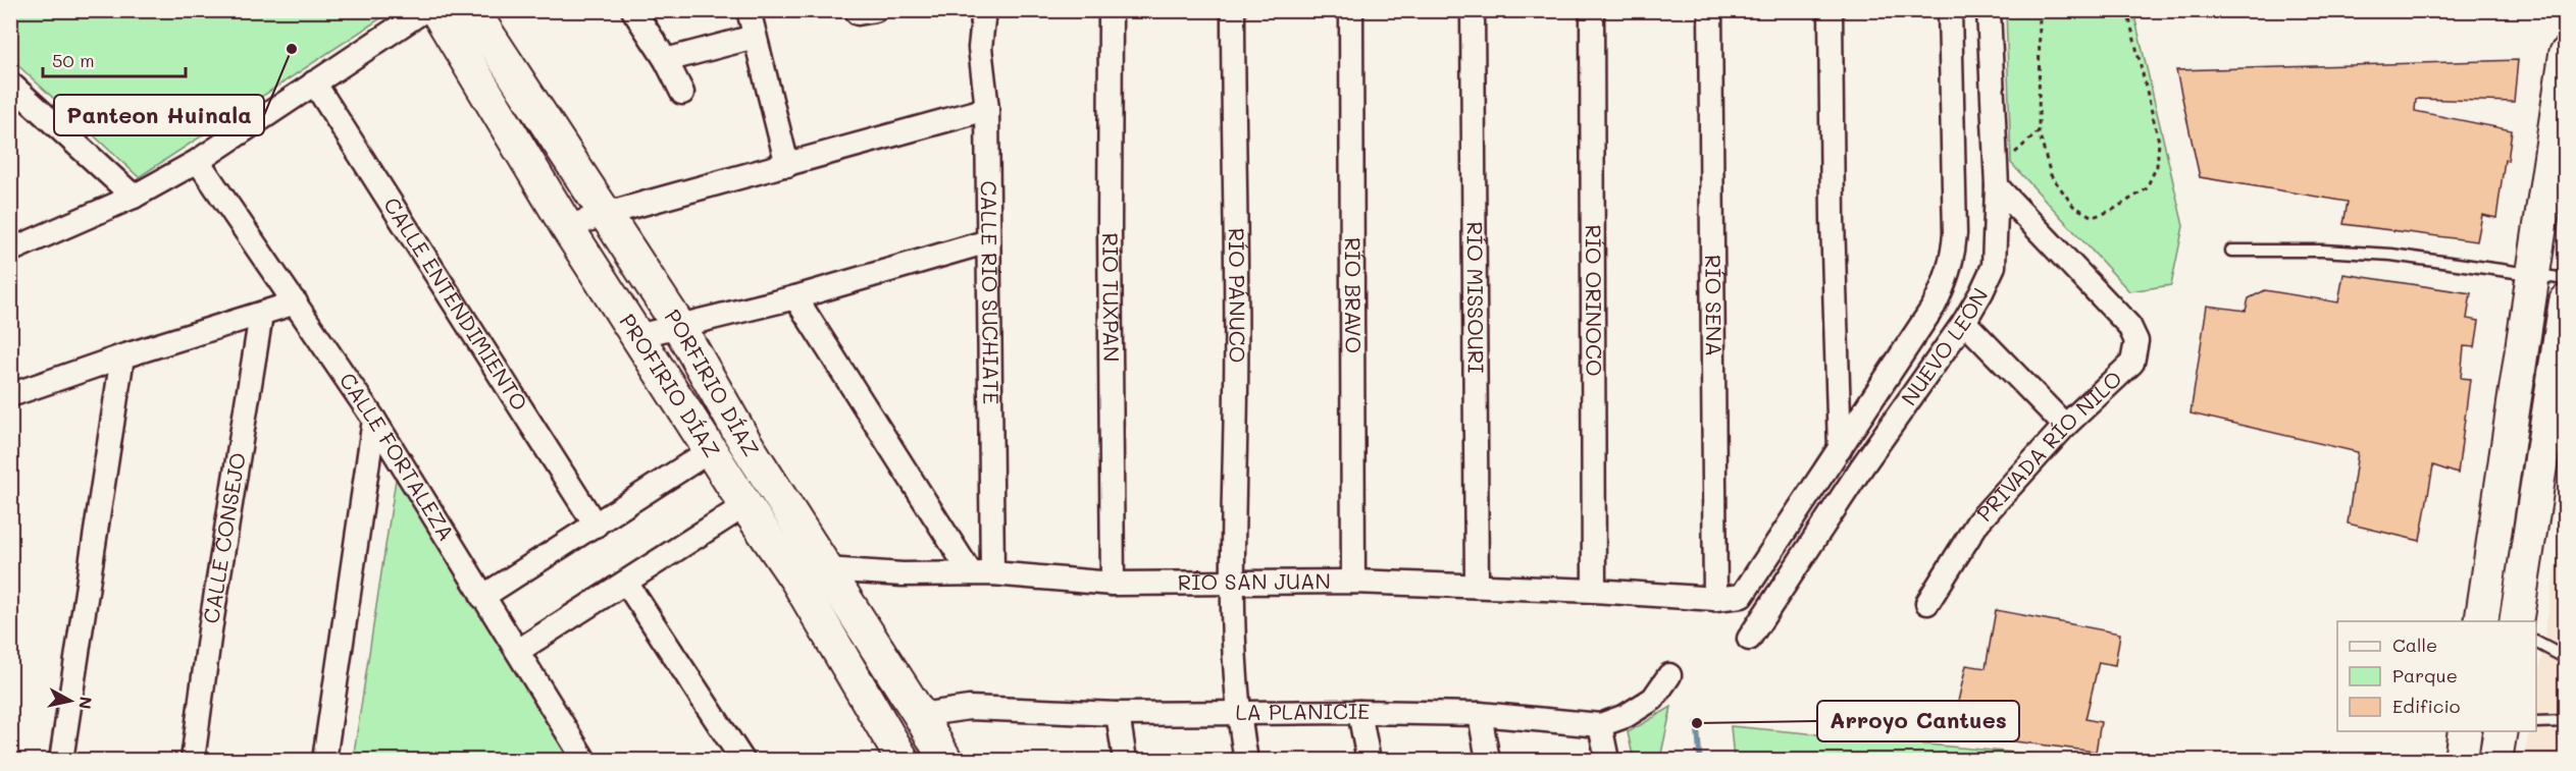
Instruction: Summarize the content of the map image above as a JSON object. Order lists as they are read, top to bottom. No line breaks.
{"streets":{"street":["CALLE RÍO SUCHIATE","RÍO PÁNUCO","RÍO BRAVO","RÍO TUXPAN","RÍO MISSOURI","RÍO ORINOCO","CALLE ENTENDIMIENTO","RÍO SENA","NUEVO LEÓN","PORFIRIO DÍAZ","PROFIRIO DÍAZ","PRIVADA RÍO NILO","CALLE FORTALEZA","CALLE CONSEJO","RÍO SAN JUAN","LA PLANICIE"]},"crossings":[["CALLE RÍO SUCHIATE","RÍO SAN JUAN"],["RÍO PÁNUCO","RÍO SAN JUAN"],["RÍO PÁNUCO","LA PLANICIE"],["RÍO BRAVO","RÍO SAN JUAN"],["RÍO TUXPAN","RÍO SAN JUAN"],["RÍO MISSOURI","RÍO SAN JUAN"],["RÍO ORINOCO","RÍO SAN JUAN"],["RÍO SENA","RÍO SAN JUAN"],["NUEVO LEÓN","PRIVADA RÍO NILO"],["PORFIRIO DÍAZ","RÍO SAN JUAN"],["PORFIRIO DÍAZ","LA PLANICIE"],["PROFIRIO DÍAZ","RÍO SAN JUAN"]],"places":["Panteon Huinala","Arroyo Cantues"],"legend":["Calle","Parque","Edificio"],"scale_bar":"50 m","north":"right"}
